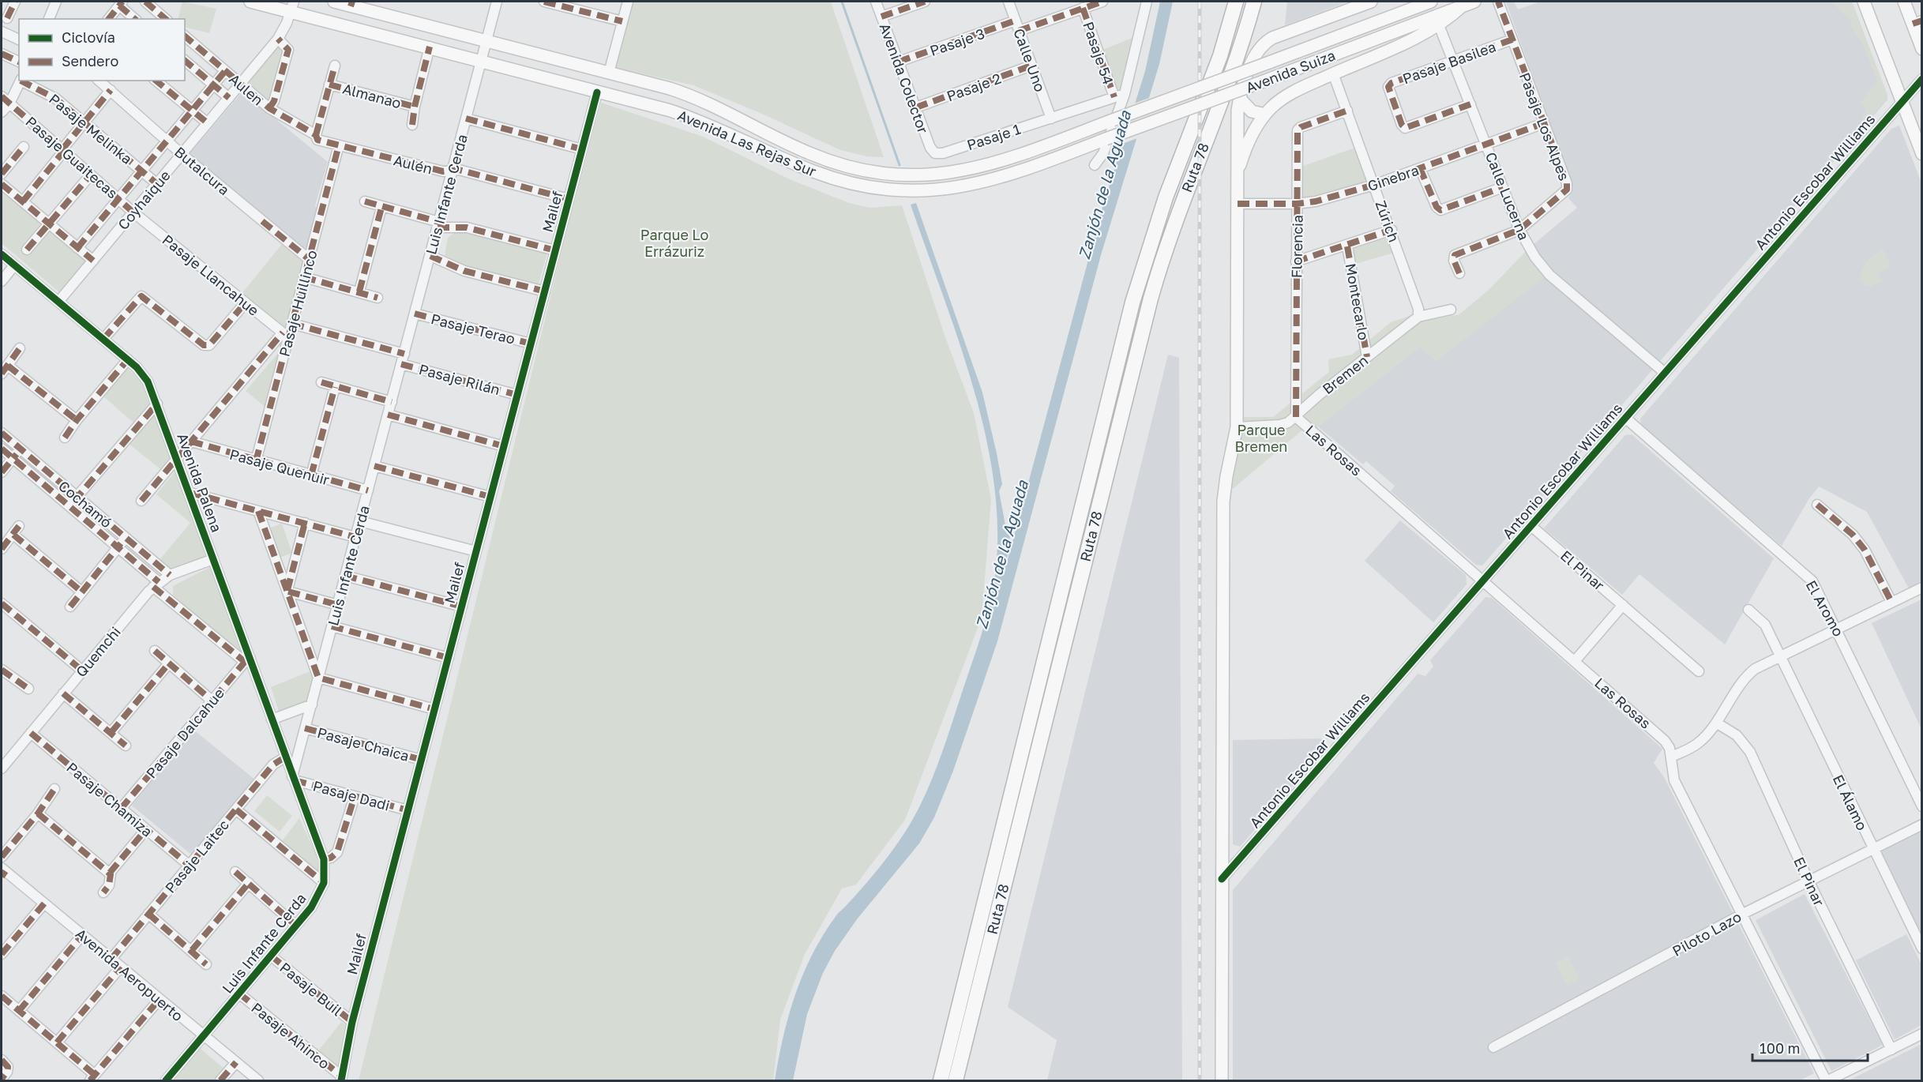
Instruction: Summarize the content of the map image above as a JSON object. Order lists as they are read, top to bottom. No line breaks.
{"streets":{"highway":["Ruta 78"],"main road":["Avenida Suiza","Avenida Las Rejas Sur"],"street":["Pasaje 3","Pasaje 54","Calle Uno","Pasaje Basilea","Avenida Colector","Pasaje 2","Aulen","Almanao","Pasaje Los Alpes","Pasaje Melinka","Pasaje 1","Pasaje Guaitecas","Aulén","Butalcura","Ginebra","Antonio Escobar Williams","Luis Infante Cerda","Calle Lucerna","Coyhaique","Mailef","Zúrich","Florencia","Pasaje Llancahue","Montecarlo","Pasaje Huillinco","Pasaje Terao","Bremen","Pasaje Rilán","Las Rosas","Pasaje Quenuir","Avenida Palena","Cochamó","El Pinar","El Aromo","Quemchi","Pasaje Dalcahue","Pasaje Chaica","Pasaje Dadi","Pasaje Chamiza","El Álamo","Pasaje Laitec","Piloto Lazo","Avenida Aeropuerto","Pasaje Buil","Pasaje Ahinco"]},"crossings":[["Pasaje 3","Calle Uno"],["Pasaje 3","Avenida Colector"],["Pasaje 54","Pasaje 1"],["Calle Uno","Pasaje 2"],["Calle Uno","Pasaje 1"],["Pasaje Basilea","Pasaje Los Alpes"],["Pasaje Basilea","Calle Lucerna"],["Avenida Suiza","Avenida Las Rejas Sur"],["Avenida Suiza","Calle Lucerna"],["Avenida Suiza","Zúrich"],["Avenida Colector","Pasaje 2"],["Avenida Colector","Pasaje 1"],["Aulen","Almanao"],["Aulen","Aulén"],["Aulen","Coyhaique"],["Almanao","Avenida Las Rejas Sur"],["Almanao","Aulén"],["Pasaje Los Alpes","Ginebra"],["Pasaje Los Alpes","Calle Lucerna"],["Pasaje Melinka","Coyhaique"],["Avenida Las Rejas Sur","Luis Infante Cerda"],["Avenida Las Rejas Sur","Coyhaique"],["Avenida Las Rejas Sur","Mailef"],["Pasaje Guaitecas","Coyhaique"],["Pasaje Guaitecas","Pasaje Llancahue"],["Aulén","Luis Infante Cerda"],["Aulén","Mailef"],["Aulén","Pasaje Huillinco"],["Butalcura","Coyhaique"],["Butalcura","Pasaje Huillinco"],["Ginebra","Calle Lucerna"],["Ginebra","Zúrich"],["Ginebra","Florencia"],["Antonio Escobar Williams","Calle Lucerna"],["Antonio Escobar Williams","Las Rosas"],["Antonio Escobar Williams","El Pinar"],["Antonio Escobar Williams","El Aromo"],["Luis Infante Cerda","Pasaje Terao"],["Luis Infante Cerda","Pasaje Rilán"],["Luis Infante Cerda","Pasaje Quenuir"],["Luis Infante Cerda","Avenida Palena"],["Luis Infante Cerda","Pasaje Chaica"],["Luis Infante Cerda","Pasaje Dadi"],["Luis Infante Cerda","Avenida Aeropuerto"],["Luis Infante Cerda","Pasaje Buil"],["Luis Infante Cerda","Pasaje Ahinco"],["Coyhaique","Pasaje Llancahue"],["Coyhaique","Avenida Palena"],["Mailef","Pasaje Terao"],["Mailef","Pasaje Rilán"],["Mailef","Pasaje Chaica"],["Mailef","Pasaje Dadi"],["Mailef","Pasaje Buil"],["Mailef","Pasaje Ahinco"],["Zúrich","Florencia"],["Zúrich","Bremen"],["Florencia","Bremen"],["Florencia","Las Rosas"],["Pasaje Llancahue","Pasaje Huillinco"],["Montecarlo","Bremen"],["Pasaje Huillinco","Pasaje Quenuir"],["Pasaje Huillinco","Avenida Palena"],["Bremen","Las Rosas"],["Las Rosas","Piloto Lazo"],["Avenida Palena","Cochamó"],["Avenida Palena","Quemchi"],["Avenida Palena","Pasaje Dalcahue"],["Avenida Palena","Pasaje Dadi"],["Avenida Palena","Pasaje Laitec"],["Cochamó","Quemchi"],["Cochamó","Pasaje Dalcahue"],["El Pinar","Piloto Lazo"],["Quemchi","Pasaje Chamiza"],["Pasaje Dalcahue","Pasaje Chamiza"],["Pasaje Chamiza","Pasaje Laitec"],["El Álamo","Piloto Lazo"],["Pasaje Laitec","Avenida Aeropuerto"]],"water":["Zanjón de la Aguada"],"parks":["Parque Lo Errázuriz","Parque Bremen"],"legend":["Ciclovía","Sendero"],"scale_bar":"100 m"}
